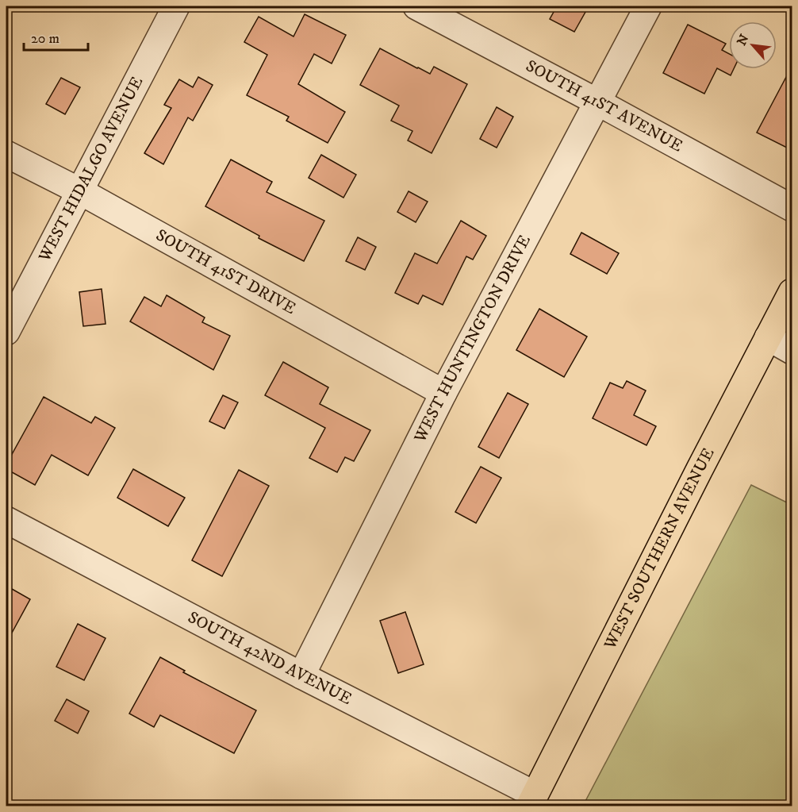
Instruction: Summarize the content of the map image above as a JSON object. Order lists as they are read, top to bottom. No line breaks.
{"streets":{"main road":["WEST SOUTHERN AVENUE"],"street":["SOUTH 41ST AVENUE","WEST HIDALGO AVENUE","SOUTH 41ST DRIVE","WEST HUNTINGTON DRIVE","SOUTH 42ND AVENUE"]},"crossings":[["SOUTH 41ST AVENUE","WEST HUNTINGTON DRIVE"],["WEST HIDALGO AVENUE","SOUTH 41ST DRIVE"],["SOUTH 41ST DRIVE","WEST HUNTINGTON DRIVE"],["WEST HUNTINGTON DRIVE","SOUTH 42ND AVENUE"],["WEST SOUTHERN AVENUE","SOUTH 42ND AVENUE"]],"scale_bar":"20 m","north":"top left"}
